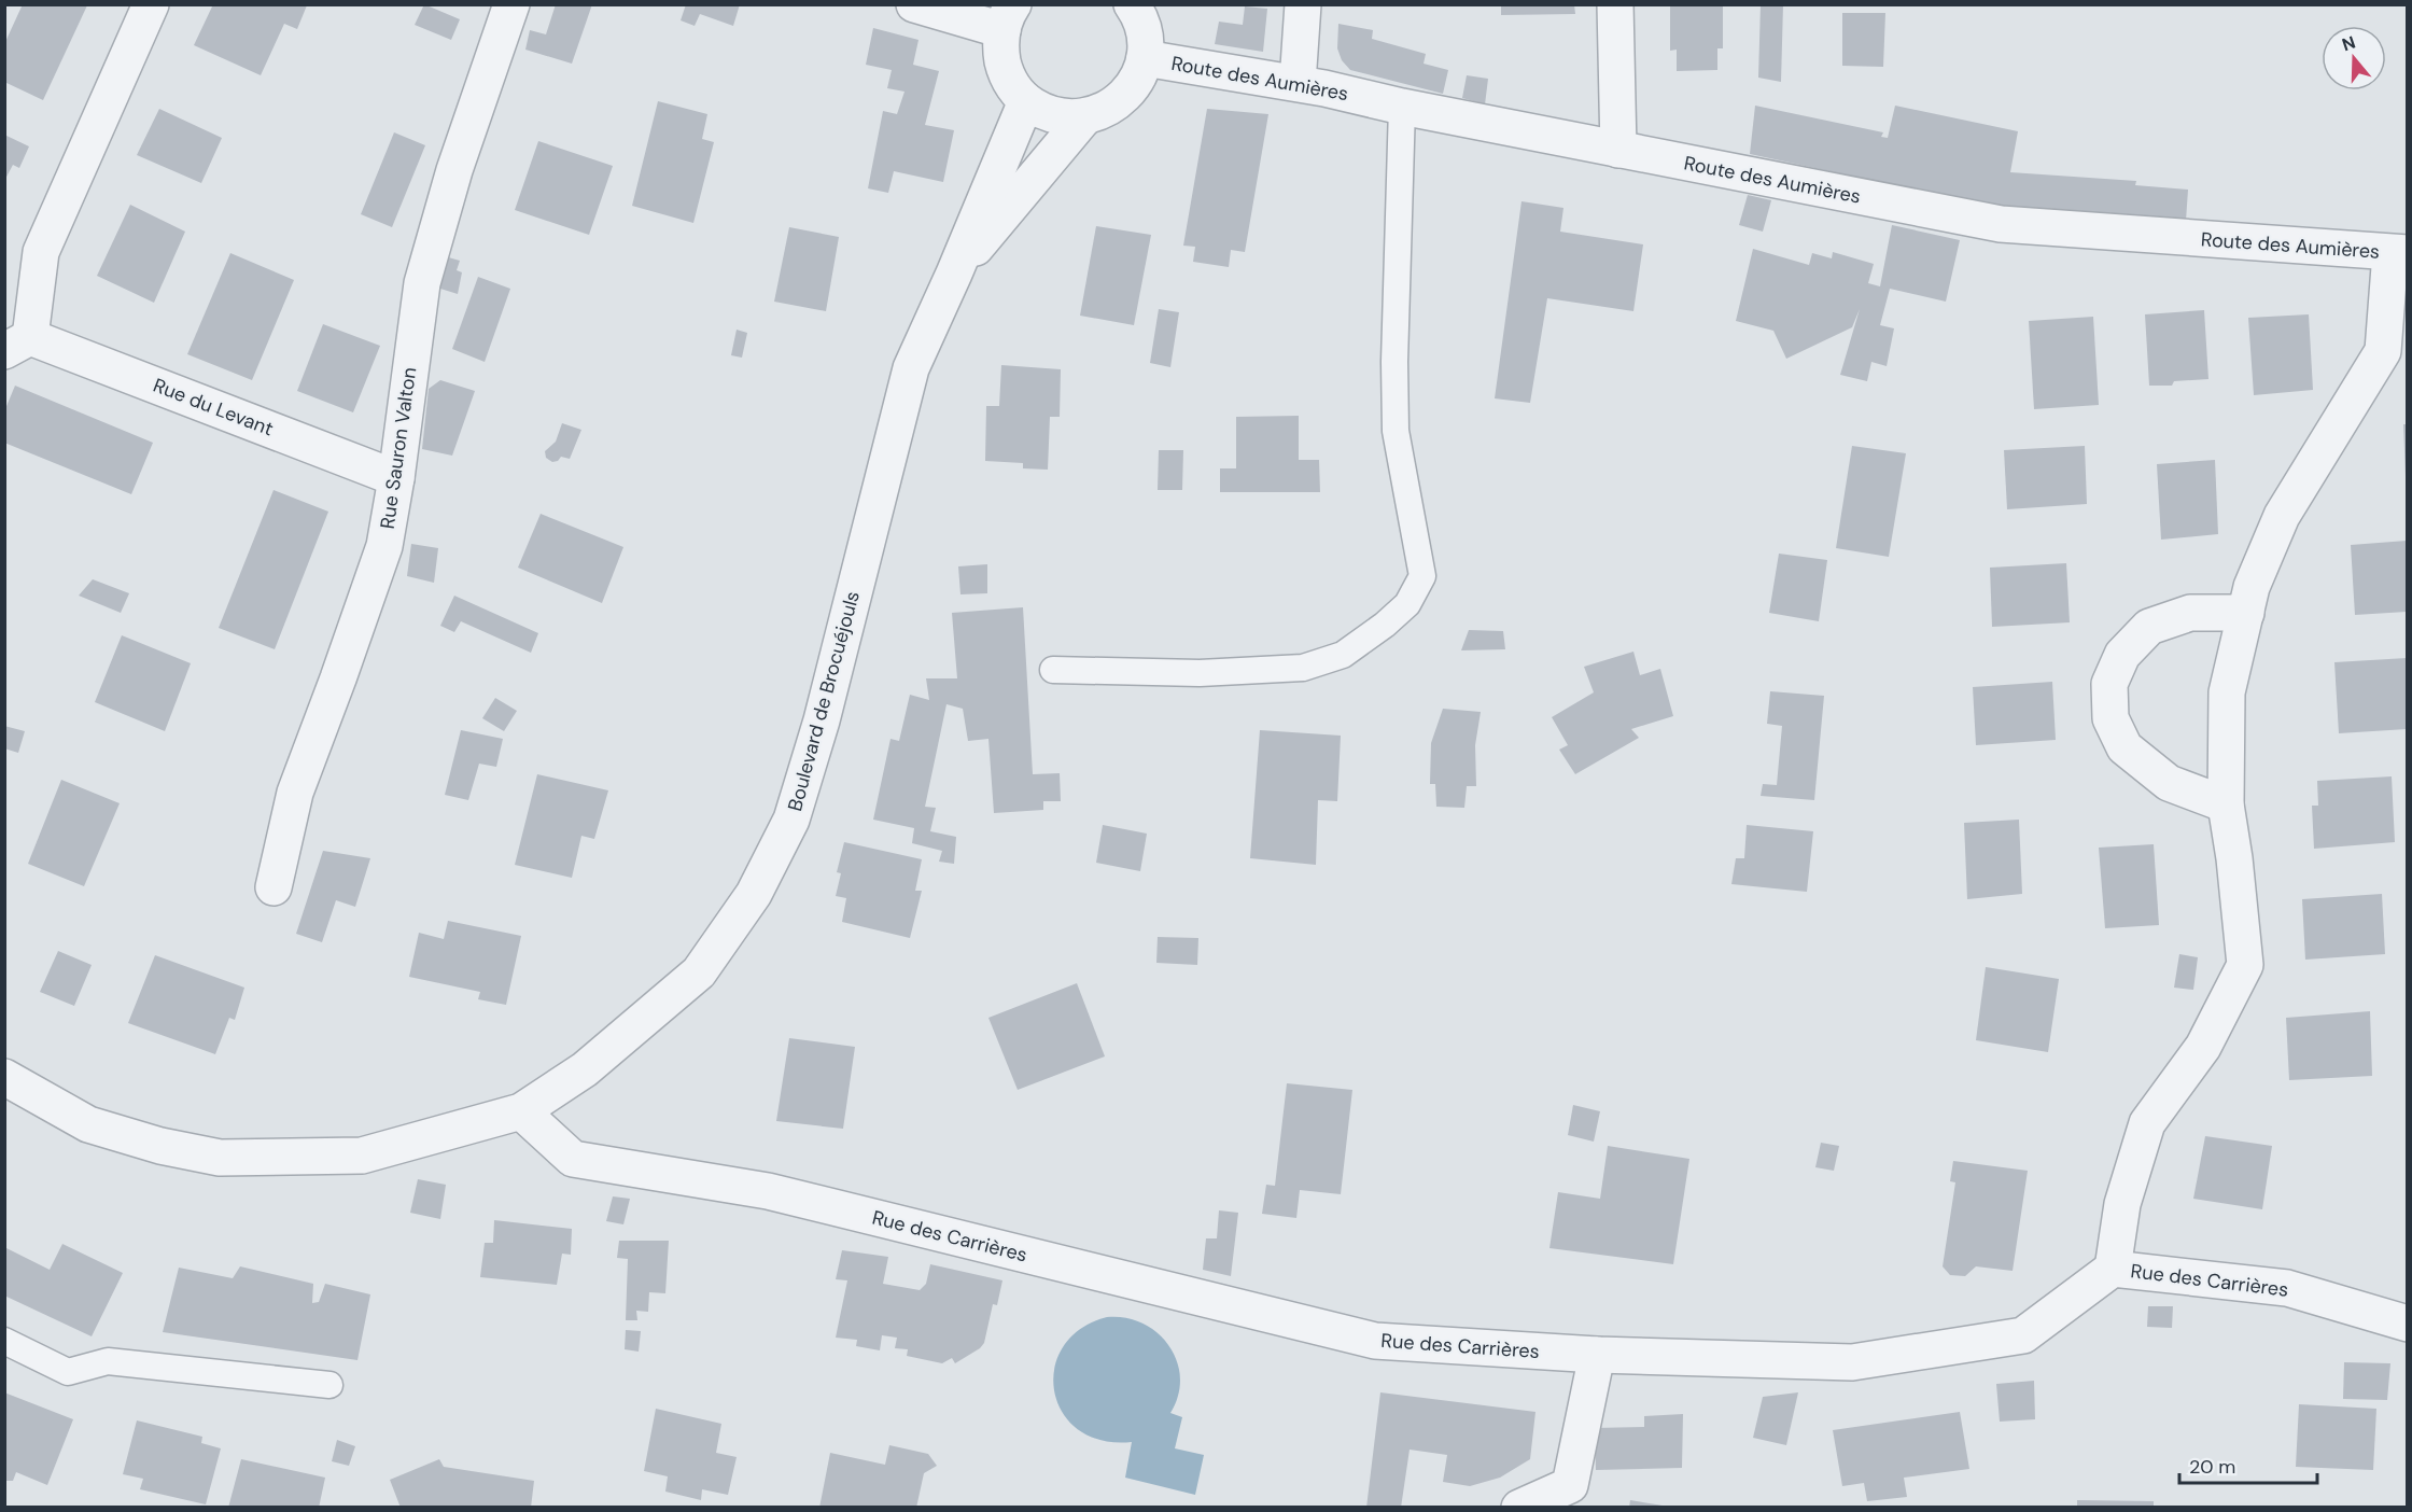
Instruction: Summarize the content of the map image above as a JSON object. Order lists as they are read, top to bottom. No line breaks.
{"streets":{"street":["Route des Aumières","Rue du Levant","Rue Sauron Valton","Boulevard de Brocuéjouls","Rue des Carrières"]},"crossings":[["Rue du Levant","Rue Sauron Valton"],["Boulevard de Brocuéjouls","Rue des Carrières"]],"scale_bar":"20 m","north":"top"}
